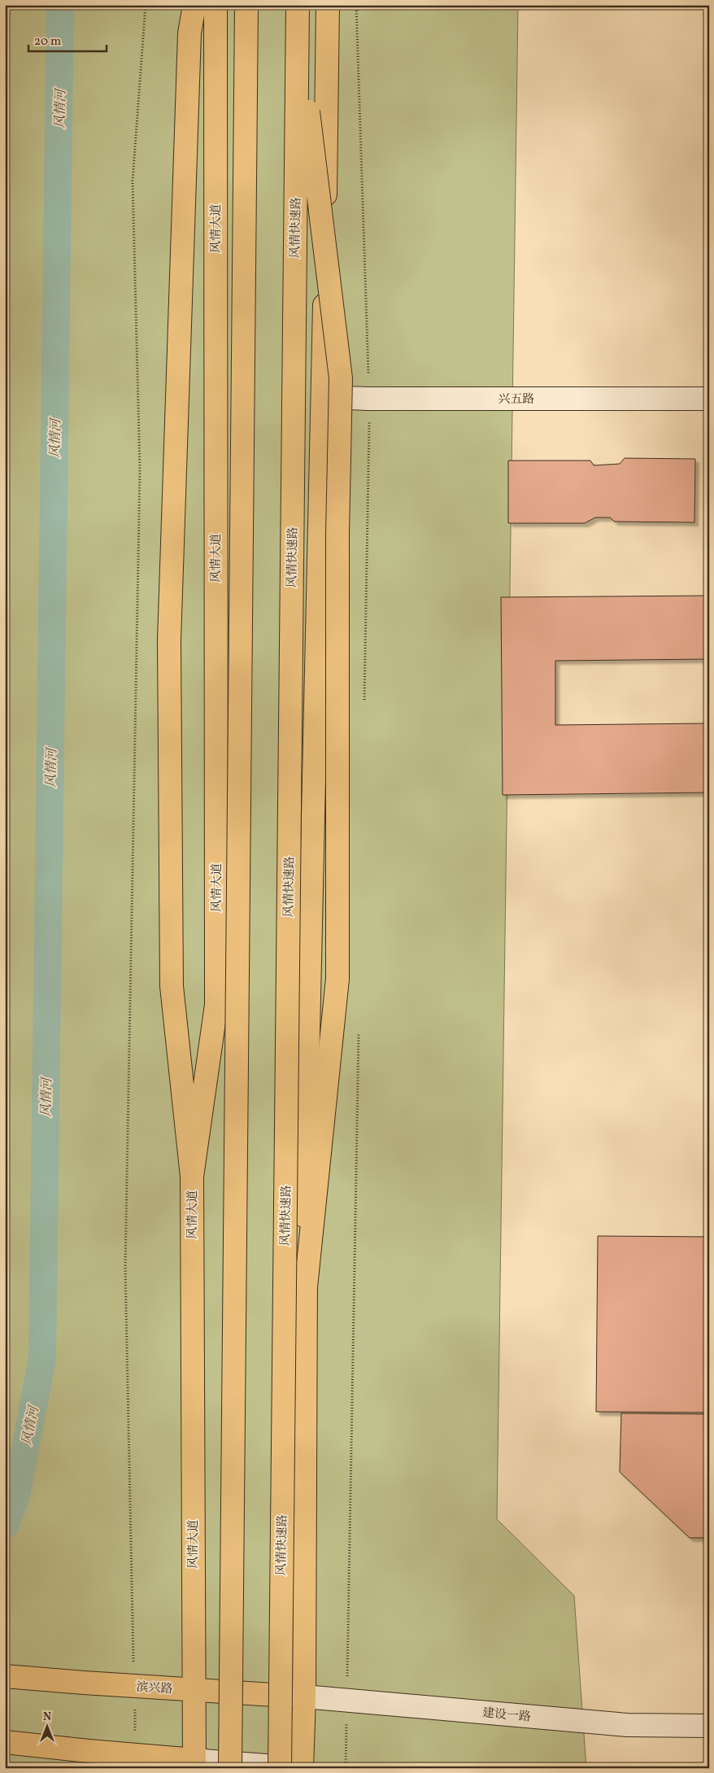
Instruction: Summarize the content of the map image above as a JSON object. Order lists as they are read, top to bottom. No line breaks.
{"streets":{"main road":["风情快速路","风情大道","兴五路","滨兴路","建设一路"]},"crossings":[["风情大道","滨兴路"],["滨兴路","建设一路"]],"water":["风情河"],"scale_bar":"20 m","north":"top"}
